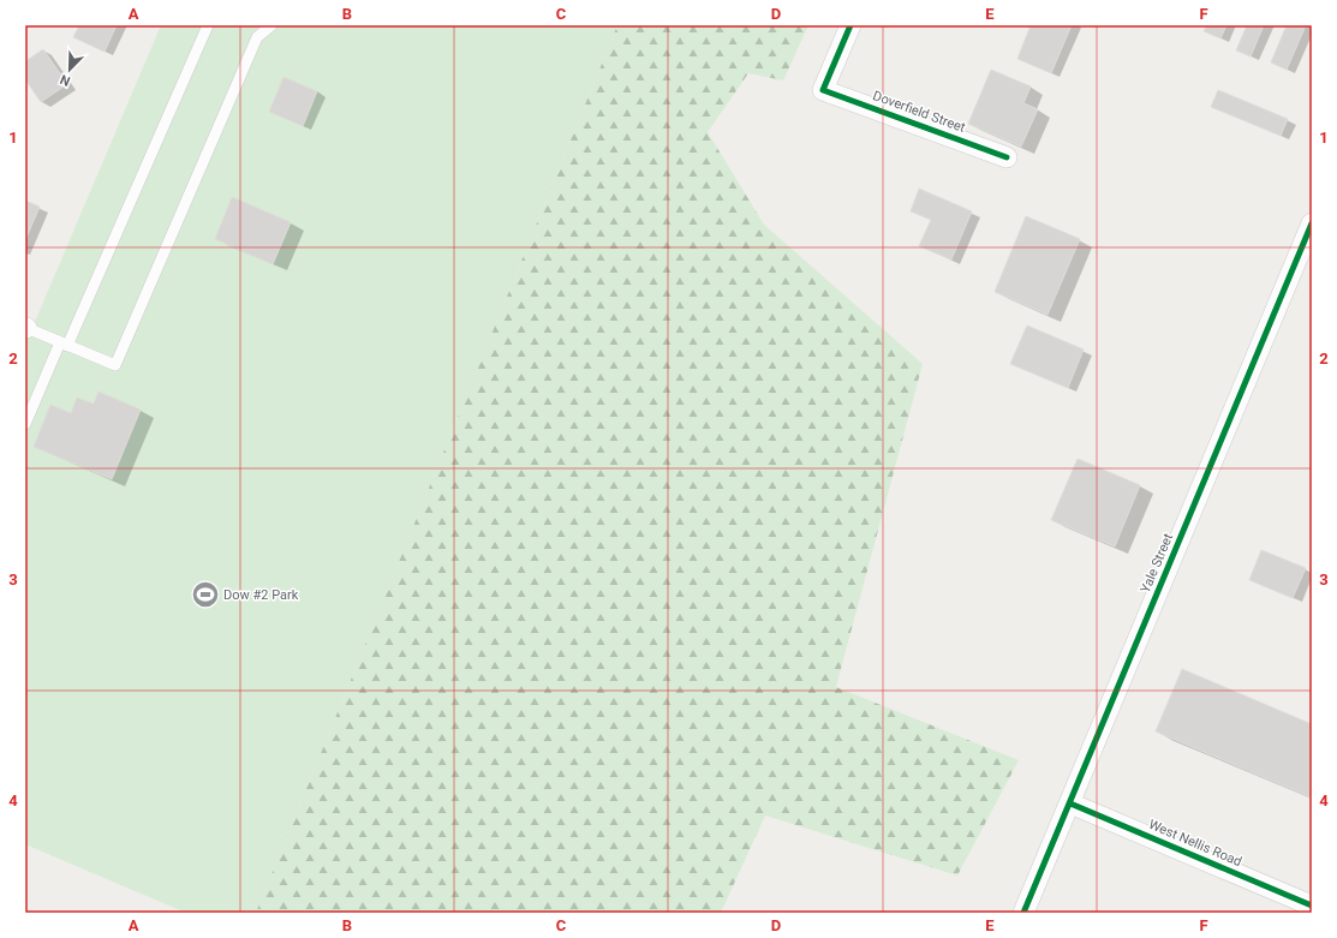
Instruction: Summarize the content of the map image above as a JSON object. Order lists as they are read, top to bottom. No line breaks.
{"streets":{"street":["Doverfield Street","Yale Street","West Nellis Road"]},"crossings":[["Yale Street","West Nellis Road"]],"places":{"sports":["Dow #2 Park"]},"north":"bottom left","grid":{"columns":["A","B","C","D","E","F"],"rows":["1","2","3","4"]}}
